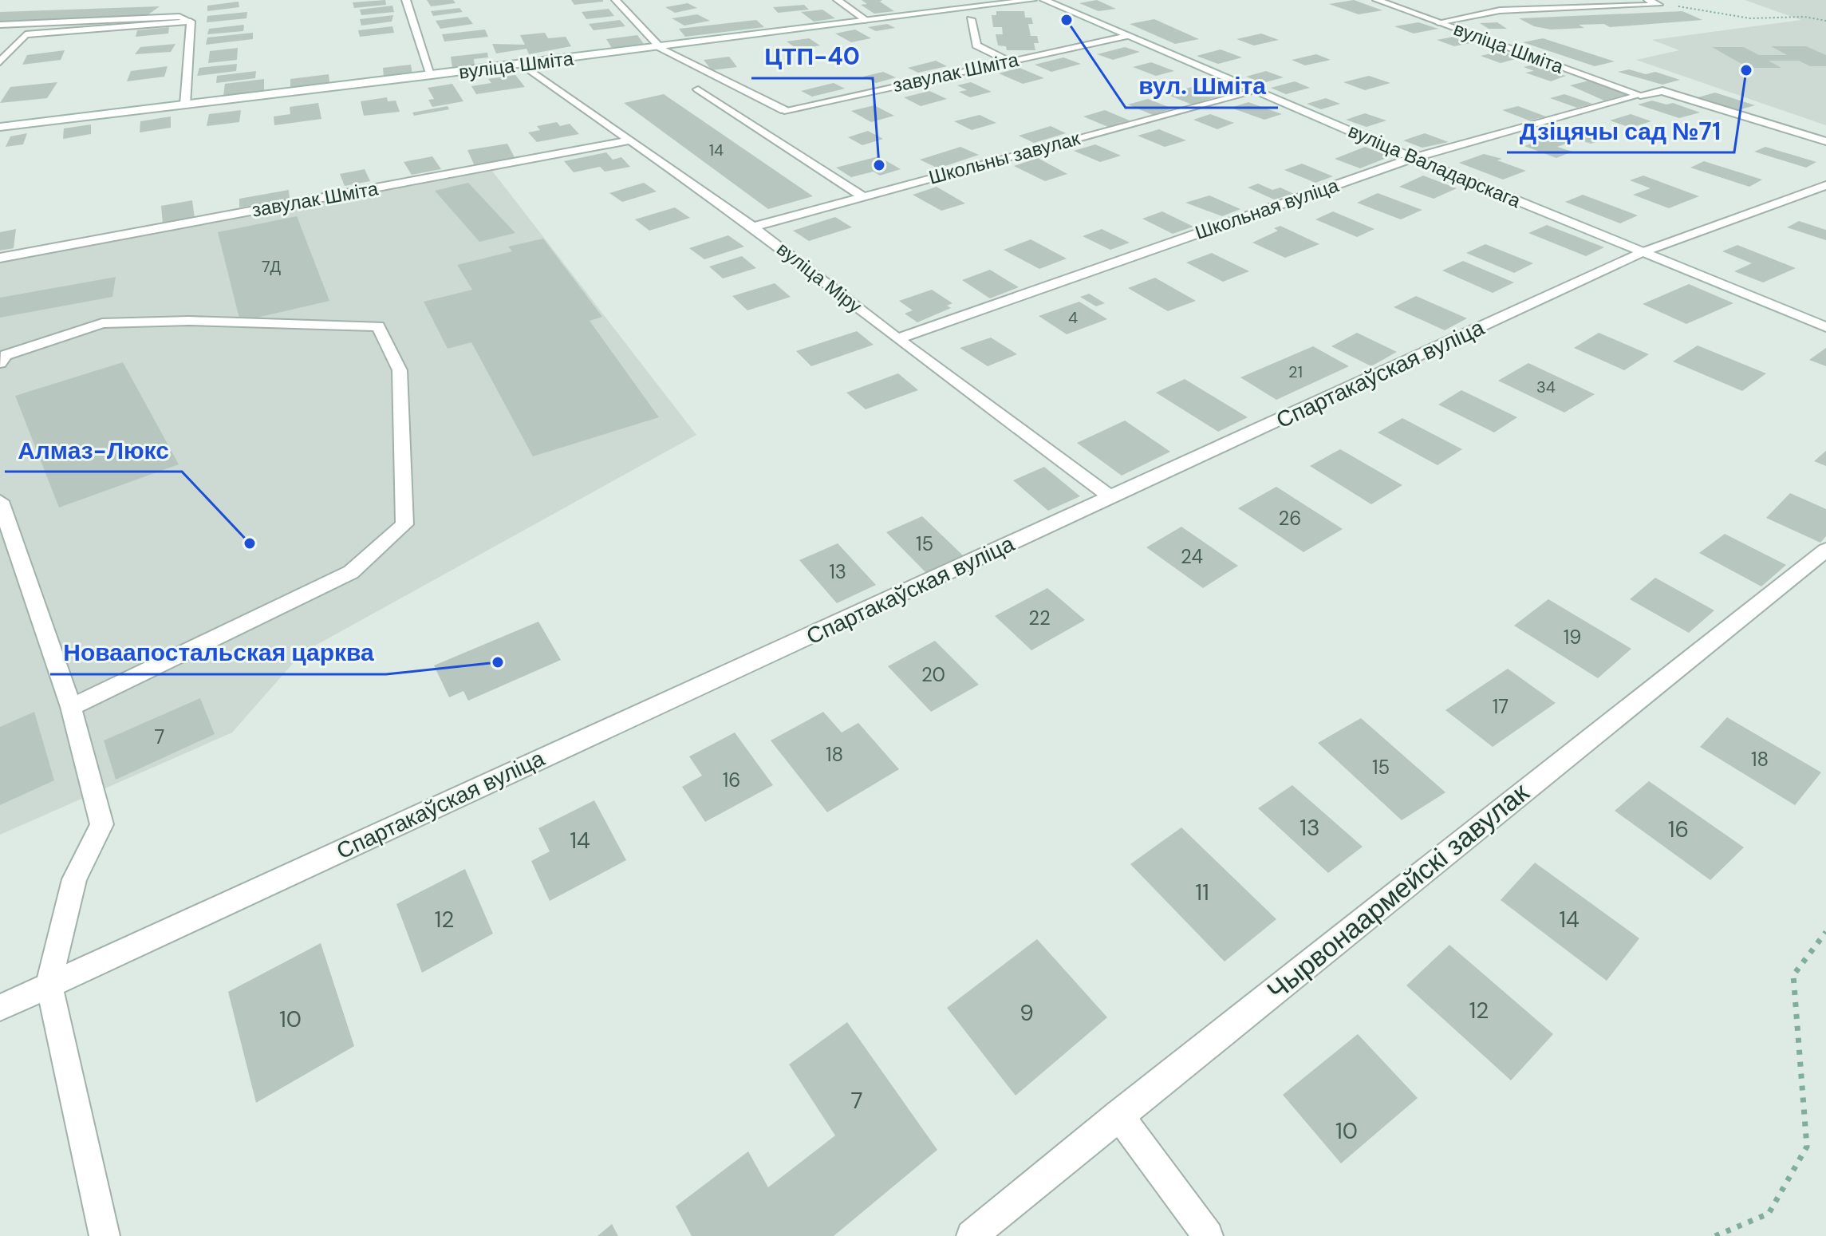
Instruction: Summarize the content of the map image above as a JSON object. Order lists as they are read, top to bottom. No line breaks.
{"streets":{"street":["вуліца Шміта","завулак Шміта","Школьны завулак","вуліца Валадарскага","Школьная вуліца","вуліца Міру","Спартакаўская вуліца","Чырвонаармейскі завулак"]},"crossings":[["вуліца Шміта","завулак Шміта"],["вуліца Шміта","Школьная вуліца"],["вуліца Шміта","вуліца Міру"],["завулак Шміта","вуліца Валадарскага"],["завулак Шміта","вуліца Міру"],["Школьны завулак","вуліца Валадарскага"],["Школьны завулак","вуліца Міру"],["вуліца Валадарскага","Школьная вуліца"],["вуліца Валадарскага","Спартакаўская вуліца"],["Школьная вуліца","вуліца Міру"],["вуліца Міру","Спартакаўская вуліца"]],"places":["вул. Шміта","Дзіцячы сад №71","ЦТП-40","Алмаз-Люкс","Новаапостальская царква"],"house_numbers":["14","7Д","4","21","34","26","15","24","13","22","19","20","17","7","18","18","15","16","13","16","14","11","12","14","12","9","10","7","10"]}
